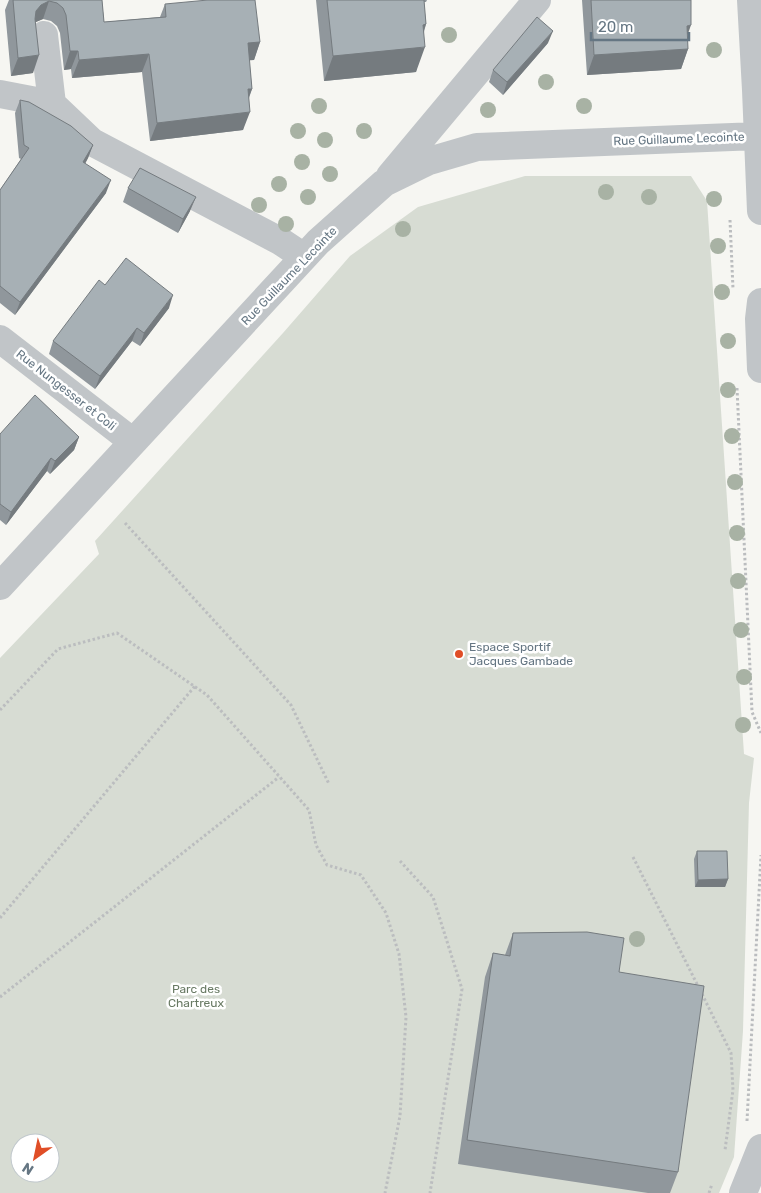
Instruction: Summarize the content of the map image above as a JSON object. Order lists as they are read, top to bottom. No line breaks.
{"streets":{"street":["Rue Guillaume Lecointe","Rue Nungesser et Coli"]},"crossings":[["Rue Guillaume Lecointe","Rue Nungesser et Coli"]],"parks":["Parc des Chartreux"],"places":["Espace Sportif Jacques Gambade"],"scale_bar":"20 m","north":"bottom left"}
